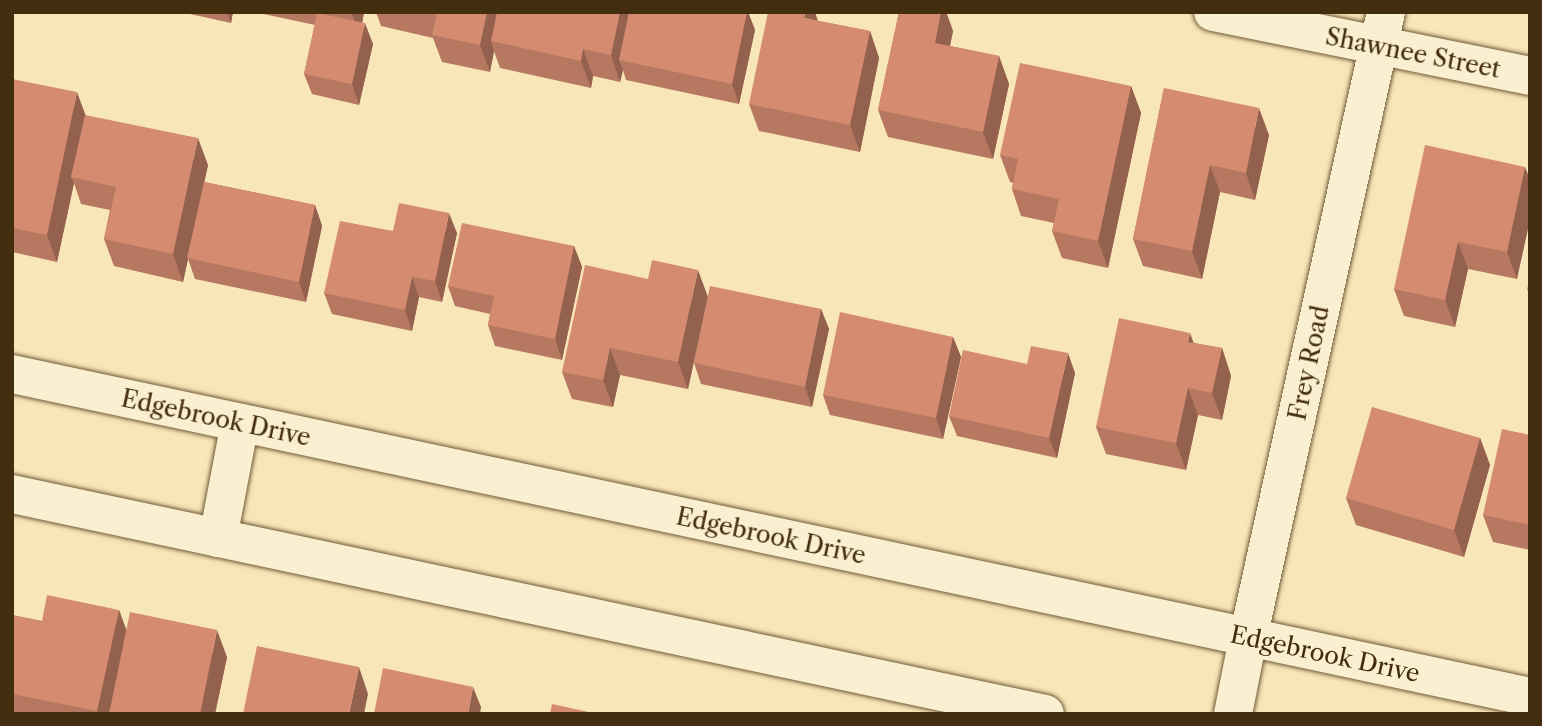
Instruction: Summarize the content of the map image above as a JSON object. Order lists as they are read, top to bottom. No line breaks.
{"streets":{"main road":["Shawnee Street","Frey Road","Edgebrook Drive"]},"crossings":[["Shawnee Street","Frey Road"],["Frey Road","Edgebrook Drive"]]}
